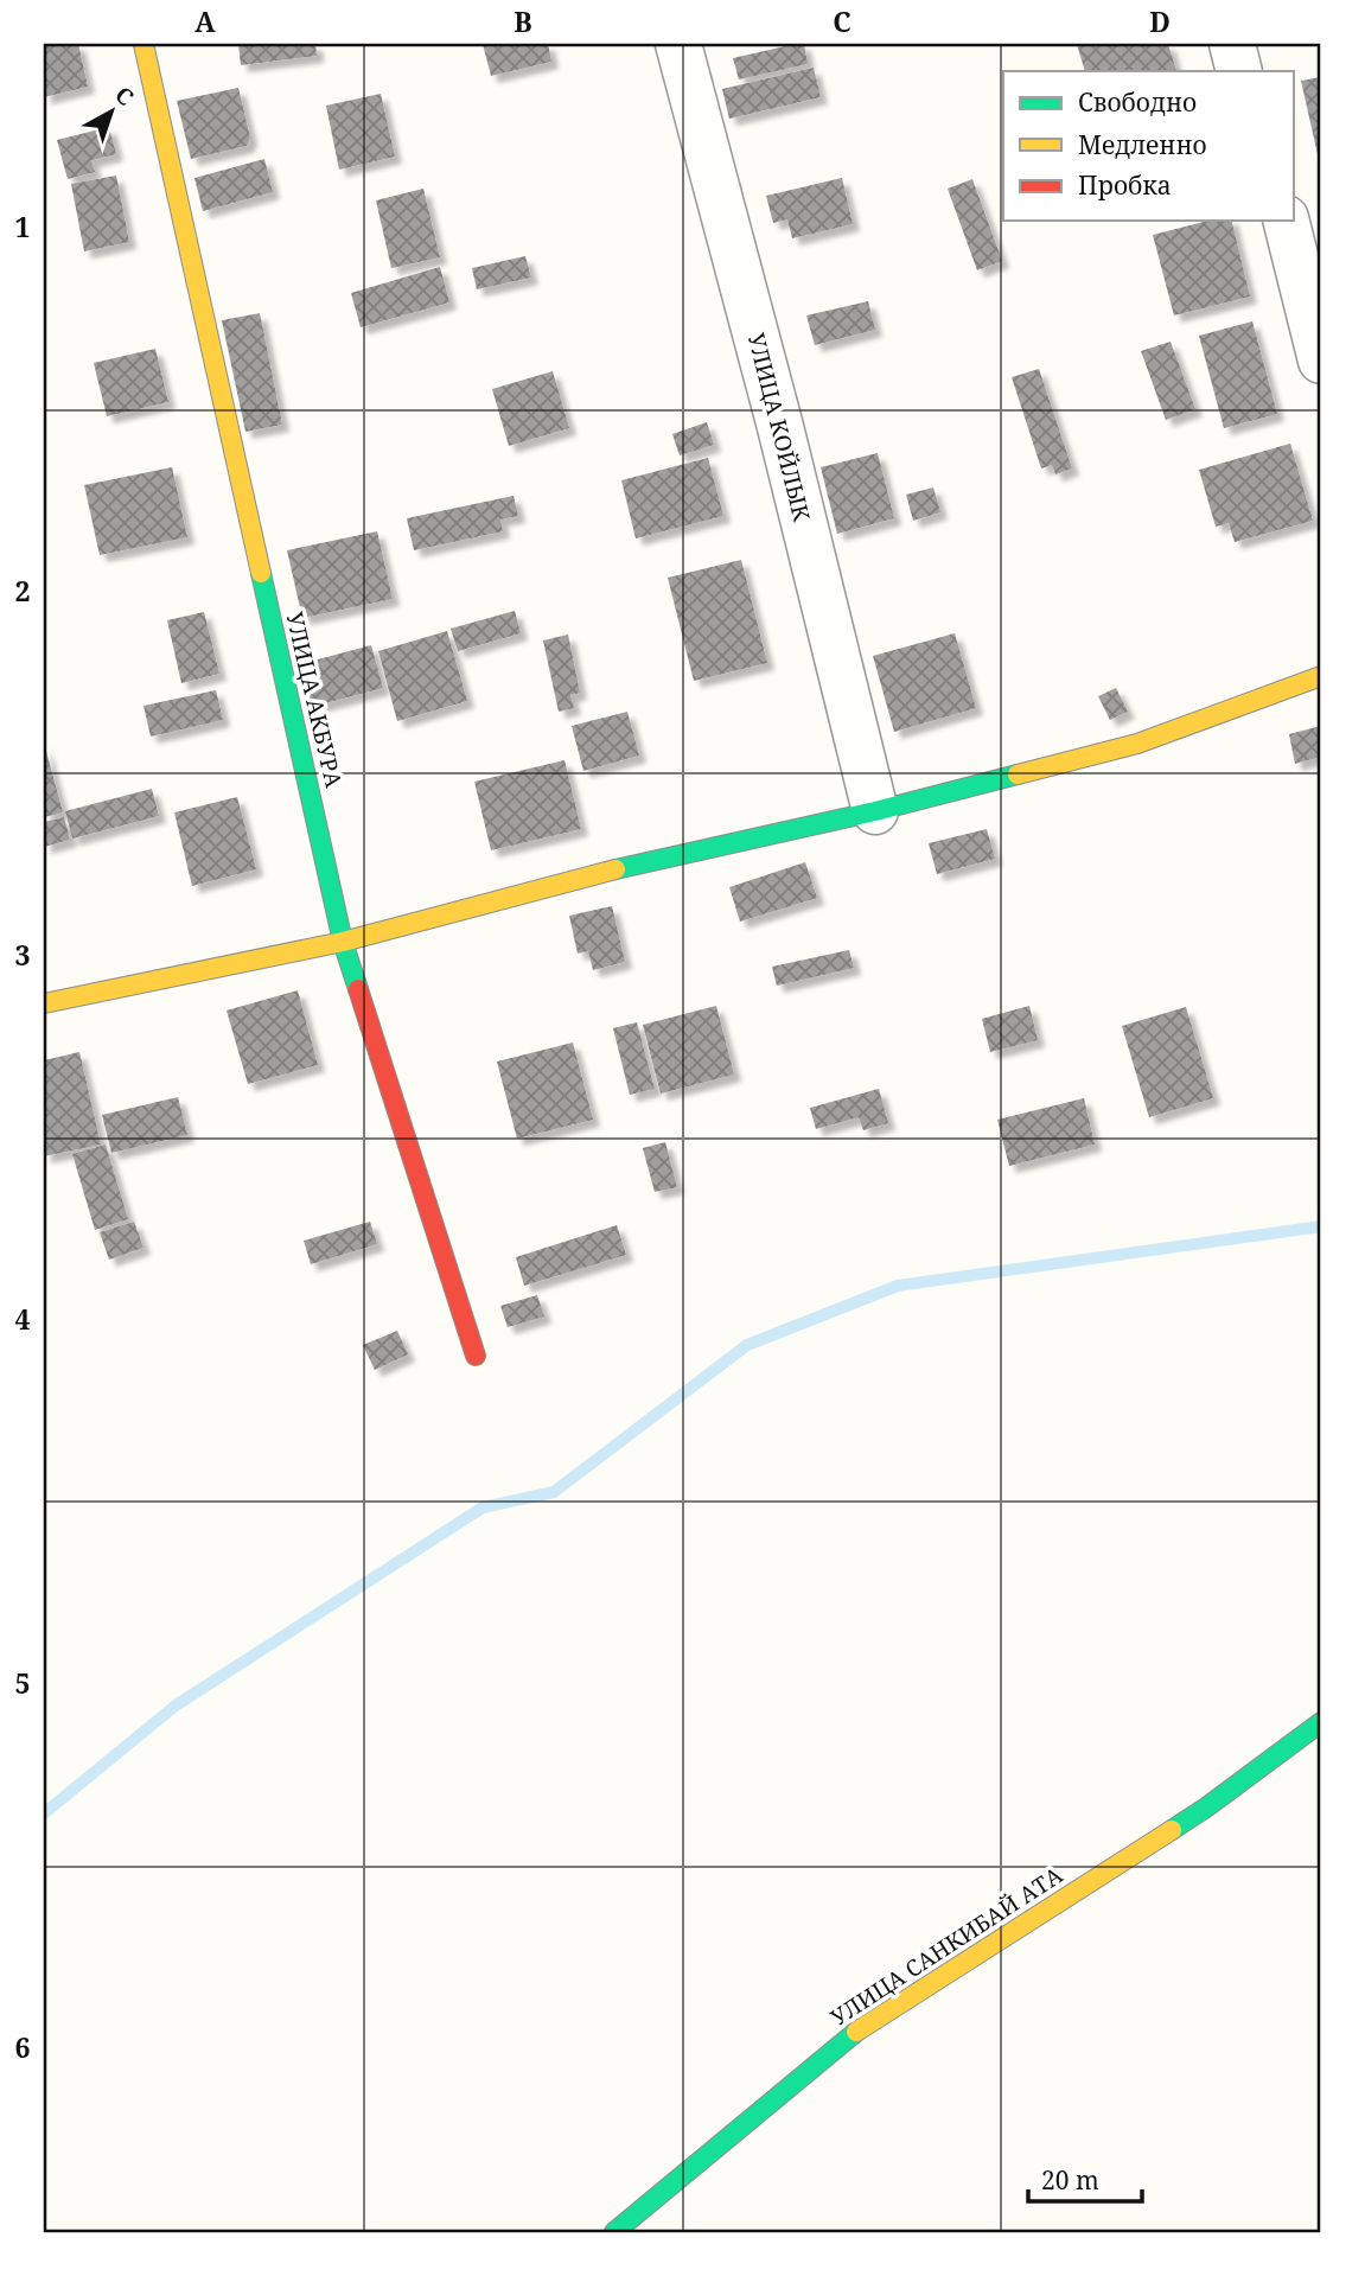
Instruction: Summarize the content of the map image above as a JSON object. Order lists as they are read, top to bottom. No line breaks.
{"streets":{"street":["УЛИЦА КОЙЛЫК","УЛИЦА АКБУРА","УЛИЦА САНКИБАЙ АТА"]},"legend":["Свободно","Медленно","Пробка"],"scale_bar":"20 m","north":"top right","grid":{"columns":["A","B","C","D"],"rows":["1","2","3","4","5","6"]}}
